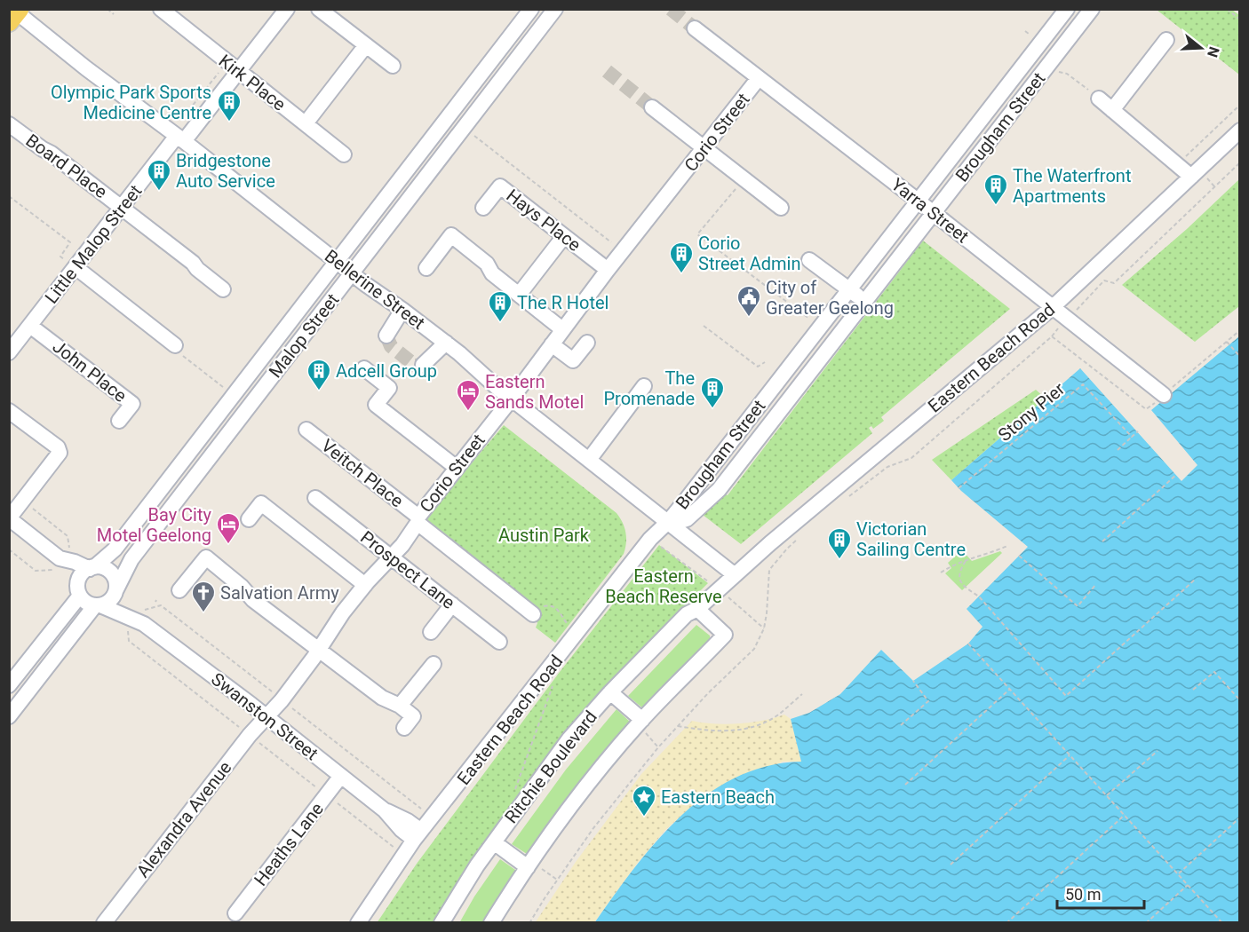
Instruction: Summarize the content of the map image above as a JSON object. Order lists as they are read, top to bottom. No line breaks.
{"streets":{"street":["Kirk Place","Brougham Street","Corio Street","Board Place","Yarra Street","Hays Place","Little Malop Street","Bellerine Street","Malop Street","Eastern Beach Road","John Place","Veitch Place","Prospect Lane","Swanston Street","Ritchie Boulevard","Alexandra Avenue","Heaths Lane"],"path":["Stony Pier"]},"crossings":[["Kirk Place","Little Malop Street"],["Brougham Street","Yarra Street"],["Brougham Street","Bellerine Street"],["Brougham Street","Eastern Beach Road"],["Corio Street","Yarra Street"],["Corio Street","Hays Place"],["Corio Street","Bellerine Street"],["Corio Street","Veitch Place"],["Corio Street","Prospect Lane"],["Corio Street","Swanston Street"],["Corio Street","Alexandra Avenue"],["Board Place","Little Malop Street"],["Yarra Street","Eastern Beach Road"],["Little Malop Street","Bellerine Street"],["Little Malop Street","John Place"],["Bellerine Street","Malop Street"],["Bellerine Street","Eastern Beach Road"],["Bellerine Street","Ritchie Boulevard"],["Malop Street","Swanston Street"],["Eastern Beach Road","Swanston Street"],["Eastern Beach Road","Ritchie Boulevard"],["Swanston Street","Alexandra Avenue"],["Swanston Street","Heaths Lane"]],"parks":["Austin Park","Eastern Beach Reserve"],"places":{"building":["Olympic Park Sports Medicine Centre","Bridgestone Auto Service","The Waterfront Apartments","Corio Street Admin","The R Hotel","Adcell Group","The Promenade","Victorian Sailing Centre"],"public building":["City of Greater Geelong"],"hotel":["Eastern Sands Motel","Bay City Motel Geelong"],"church":["Salvation Army"],"place":["Eastern Beach"]},"scale_bar":"50 m","north":"right"}
